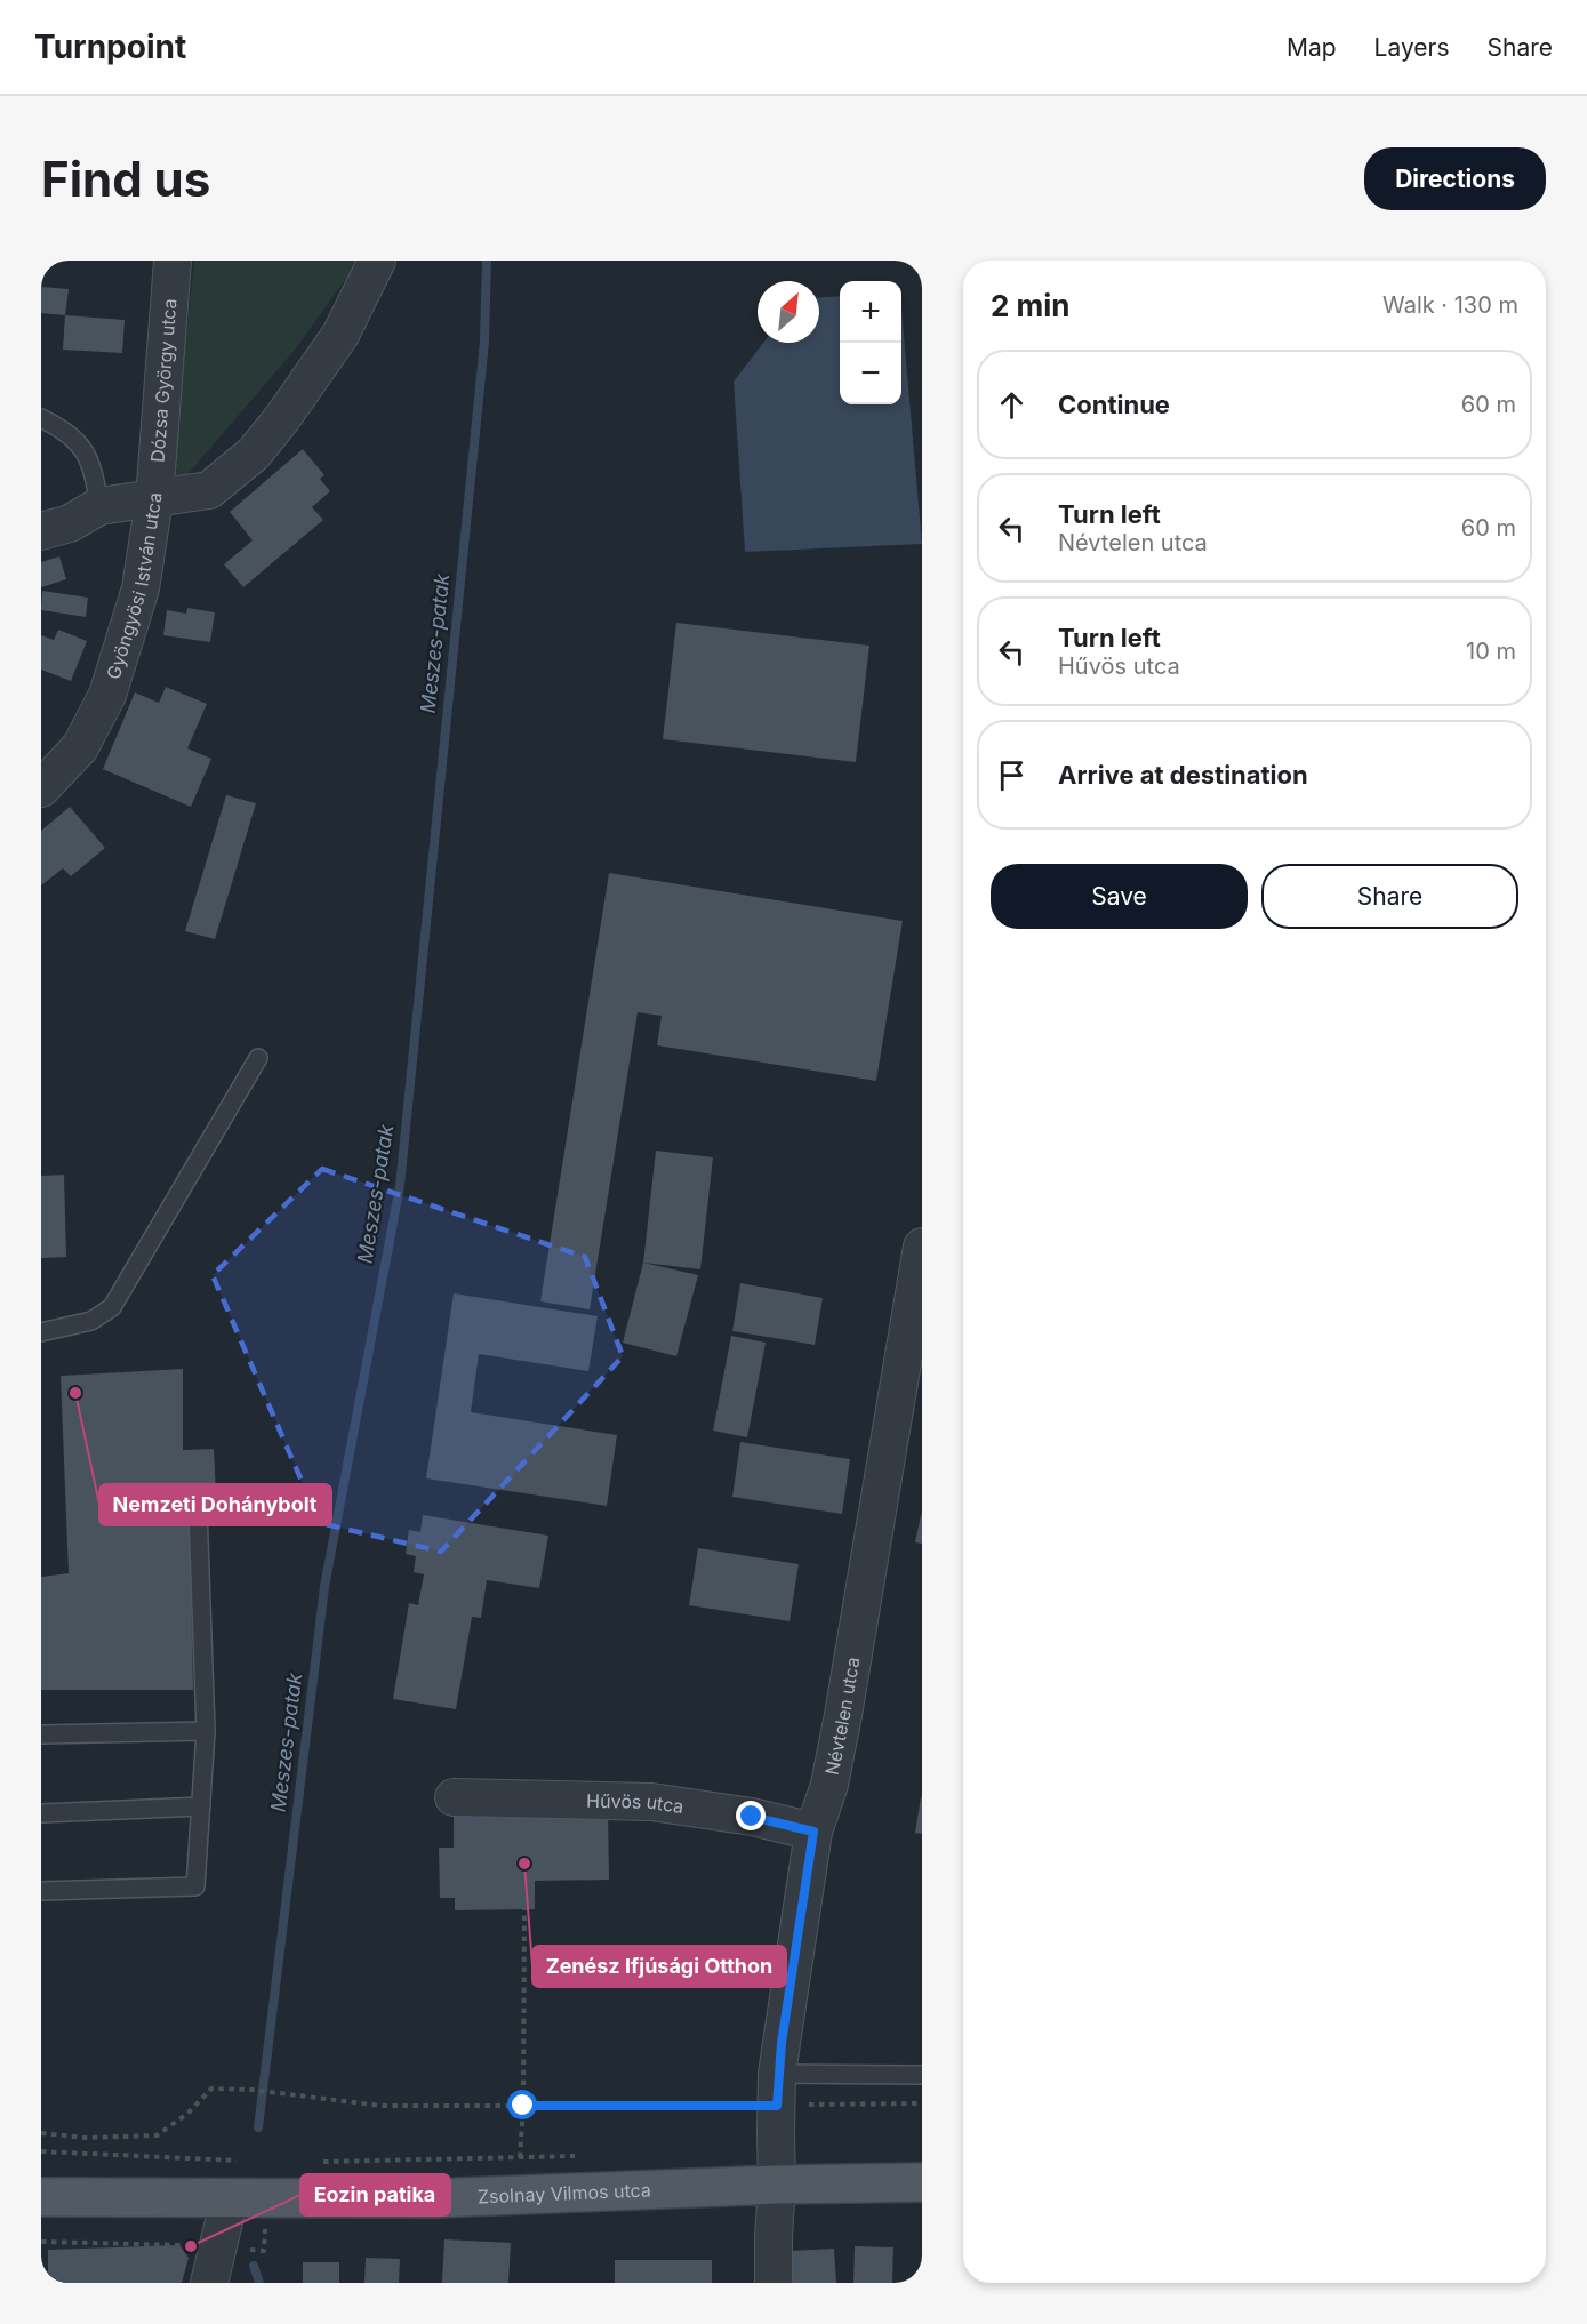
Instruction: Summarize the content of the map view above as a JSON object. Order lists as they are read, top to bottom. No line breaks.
{"streets":{"main road":["Zsolnay Vilmos utca"],"street":["Dózsa György utca","Gyöngyösi István utca","Névtelen utca","Hűvös utca"]},"crossings":[["Dózsa György utca","Gyöngyösi István utca"],["Névtelen utca","Hűvös utca"],["Névtelen utca","Zsolnay Vilmos utca"]],"water":["Meszes-patak"],"places":["Nemzeti Dohánybolt","Zenész Ifjúsági Otthon","Eozin patika"],"north":"top right","page":{"header":"Turnpoint","nav":["Map","Layers","Share"],"buttons":["Directions",["Save","Share"]],"title":"Find us","heading":["2 min","Walk · 130 m"],"map_buttons":["+","−"],"list":[["Continue","60 m"],["Turn left","Névtelen utca","60 m"],["Turn left","Hűvös utca","10 m"],"Arrive at destination"]}}
